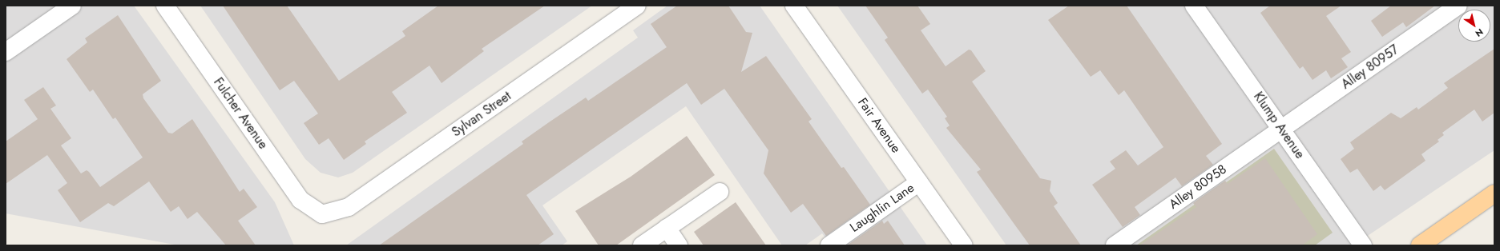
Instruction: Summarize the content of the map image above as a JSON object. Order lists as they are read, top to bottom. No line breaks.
{"streets":{"street":["Alley 80957","Fulcher Avenue","Sylvan Street","Fair Avenue","Klump Avenue","Alley 80958","Laughlin Lane"]},"crossings":[["Alley 80957","Klump Avenue"],["Alley 80957","Alley 80958"],["Fulcher Avenue","Sylvan Street"],["Fair Avenue","Laughlin Lane"],["Klump Avenue","Alley 80958"]],"north":"bottom right"}
